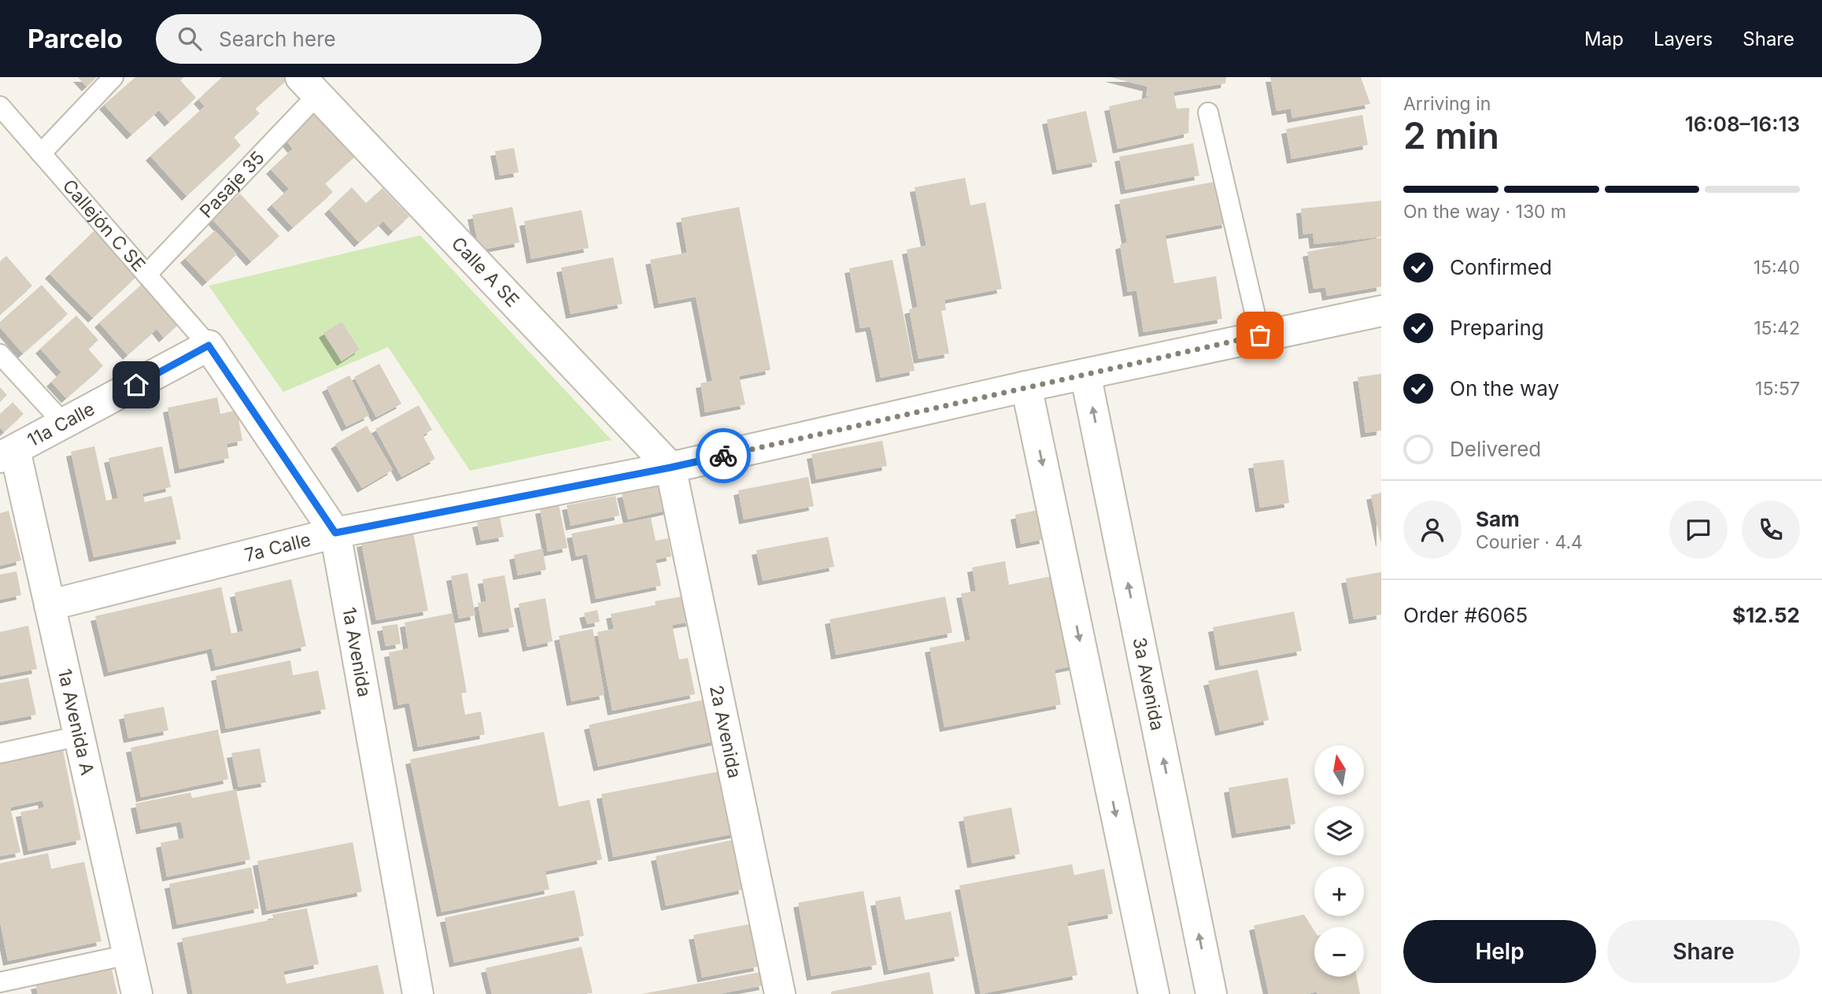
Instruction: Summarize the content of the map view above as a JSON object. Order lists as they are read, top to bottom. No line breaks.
{"streets":{"street":["Calle A SE","11a Calle","7a Calle","1a Avenida","3a Avenida","1a Avenida A","2a Avenida"],"lane":["Pasaje 35","Callejón C SE"]},"crossings":[["Pasaje 35","Callejón C SE"],["Pasaje 35","Calle A SE"],["Callejón C SE","11a Calle"],["Callejón C SE","1a Avenida"],["Calle A SE","7a Calle"],["Calle A SE","2a Avenida"],["11a Calle","1a Avenida"],["11a Calle","1a Avenida A"],["7a Calle","1a Avenida"],["7a Calle","3a Avenida"],["7a Calle","1a Avenida A"],["7a Calle","2a Avenida"]],"north":"top","page":{"header":"Parcelo","search":"Search here","nav":["Map","Layers","Share"],"heading":["2 min","Arriving in","16:08–16:13"],"panel":["Sam","Courier · 4.4","Order #6065","$12.52"],"bar":"On the way · 130 m","list":[["Confirmed","15:40"],["Preparing","15:42"],["On the way","15:57"],"Delivered"],"map_buttons":["+","−"],"buttons":["Help","Share"]}}
